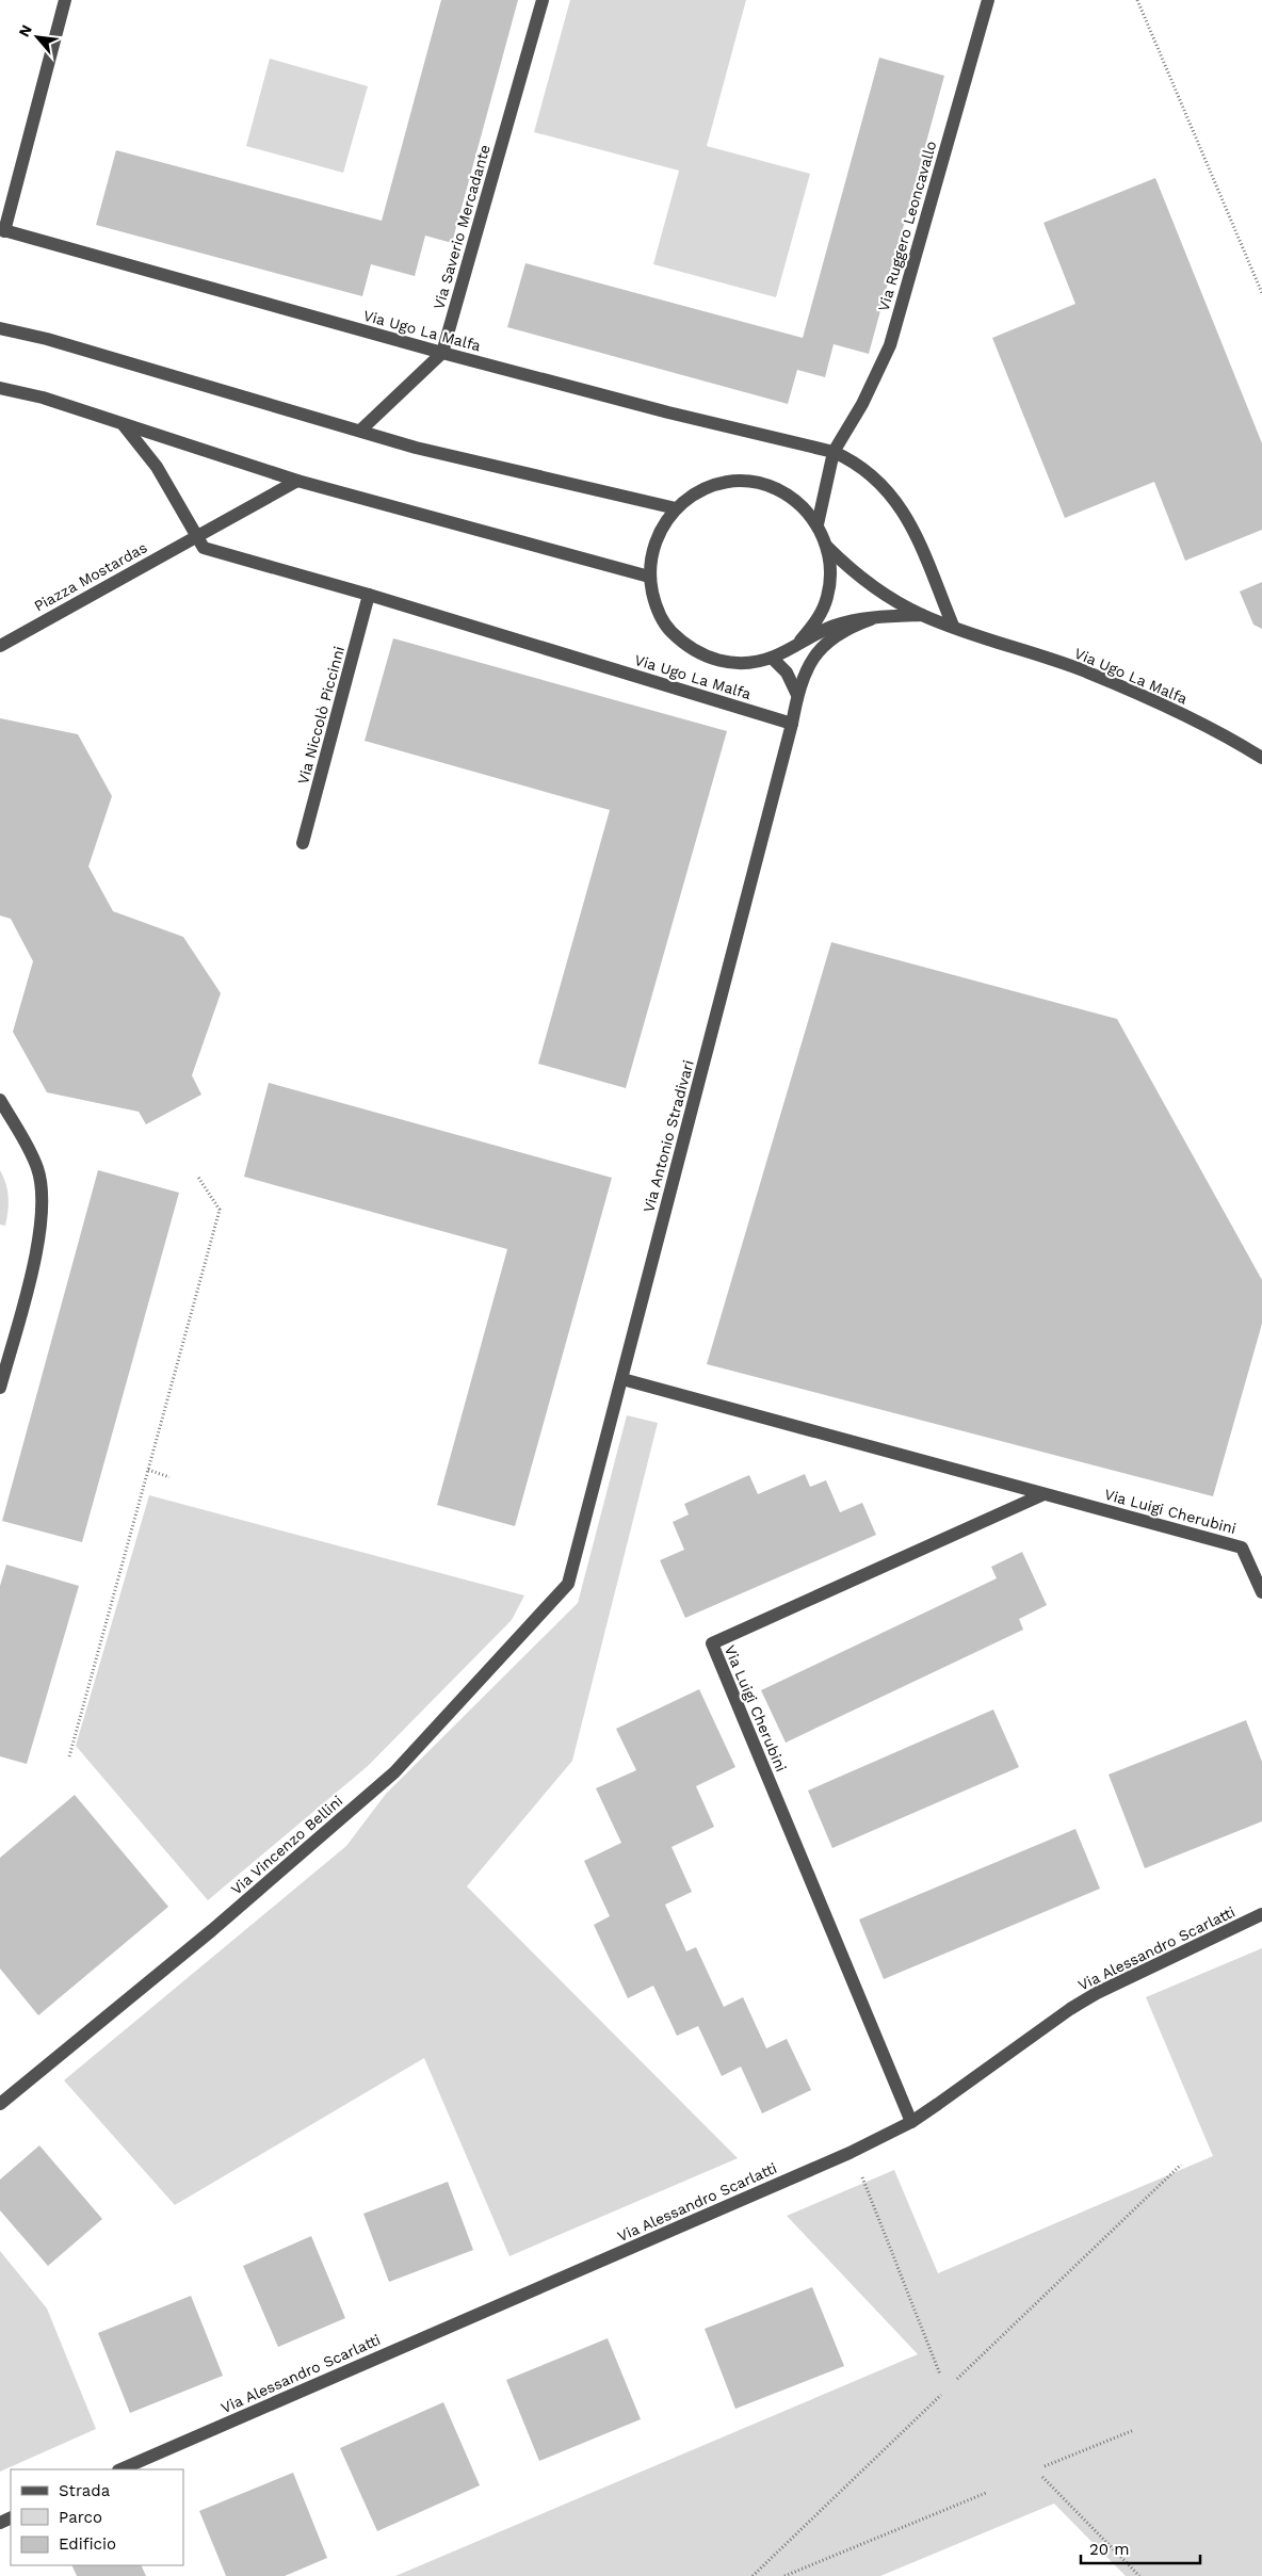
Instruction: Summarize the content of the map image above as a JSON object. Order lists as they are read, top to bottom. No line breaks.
{"streets":{"street":["Via Ruggero Leoncavallo","Via Saverio Mercadante","Via Ugo La Malfa","Piazza Mostardas","Via Niccolò Piccinni","Via Antonio Stradivari","Via Luigi Cherubini","Via Vincenzo Bellini","Via Alessandro Scarlatti"]},"crossings":[["Via Ruggero Leoncavallo","Via Ugo La Malfa"],["Via Saverio Mercadante","Via Ugo La Malfa"],["Via Ugo La Malfa","Via Niccolò Piccinni"],["Via Ugo La Malfa","Via Antonio Stradivari"],["Via Antonio Stradivari","Via Luigi Cherubini"],["Via Antonio Stradivari","Via Vincenzo Bellini"],["Via Luigi Cherubini","Via Alessandro Scarlatti"]],"legend":["Strada","Parco","Edificio"],"scale_bar":"20 m","north":"top left"}
